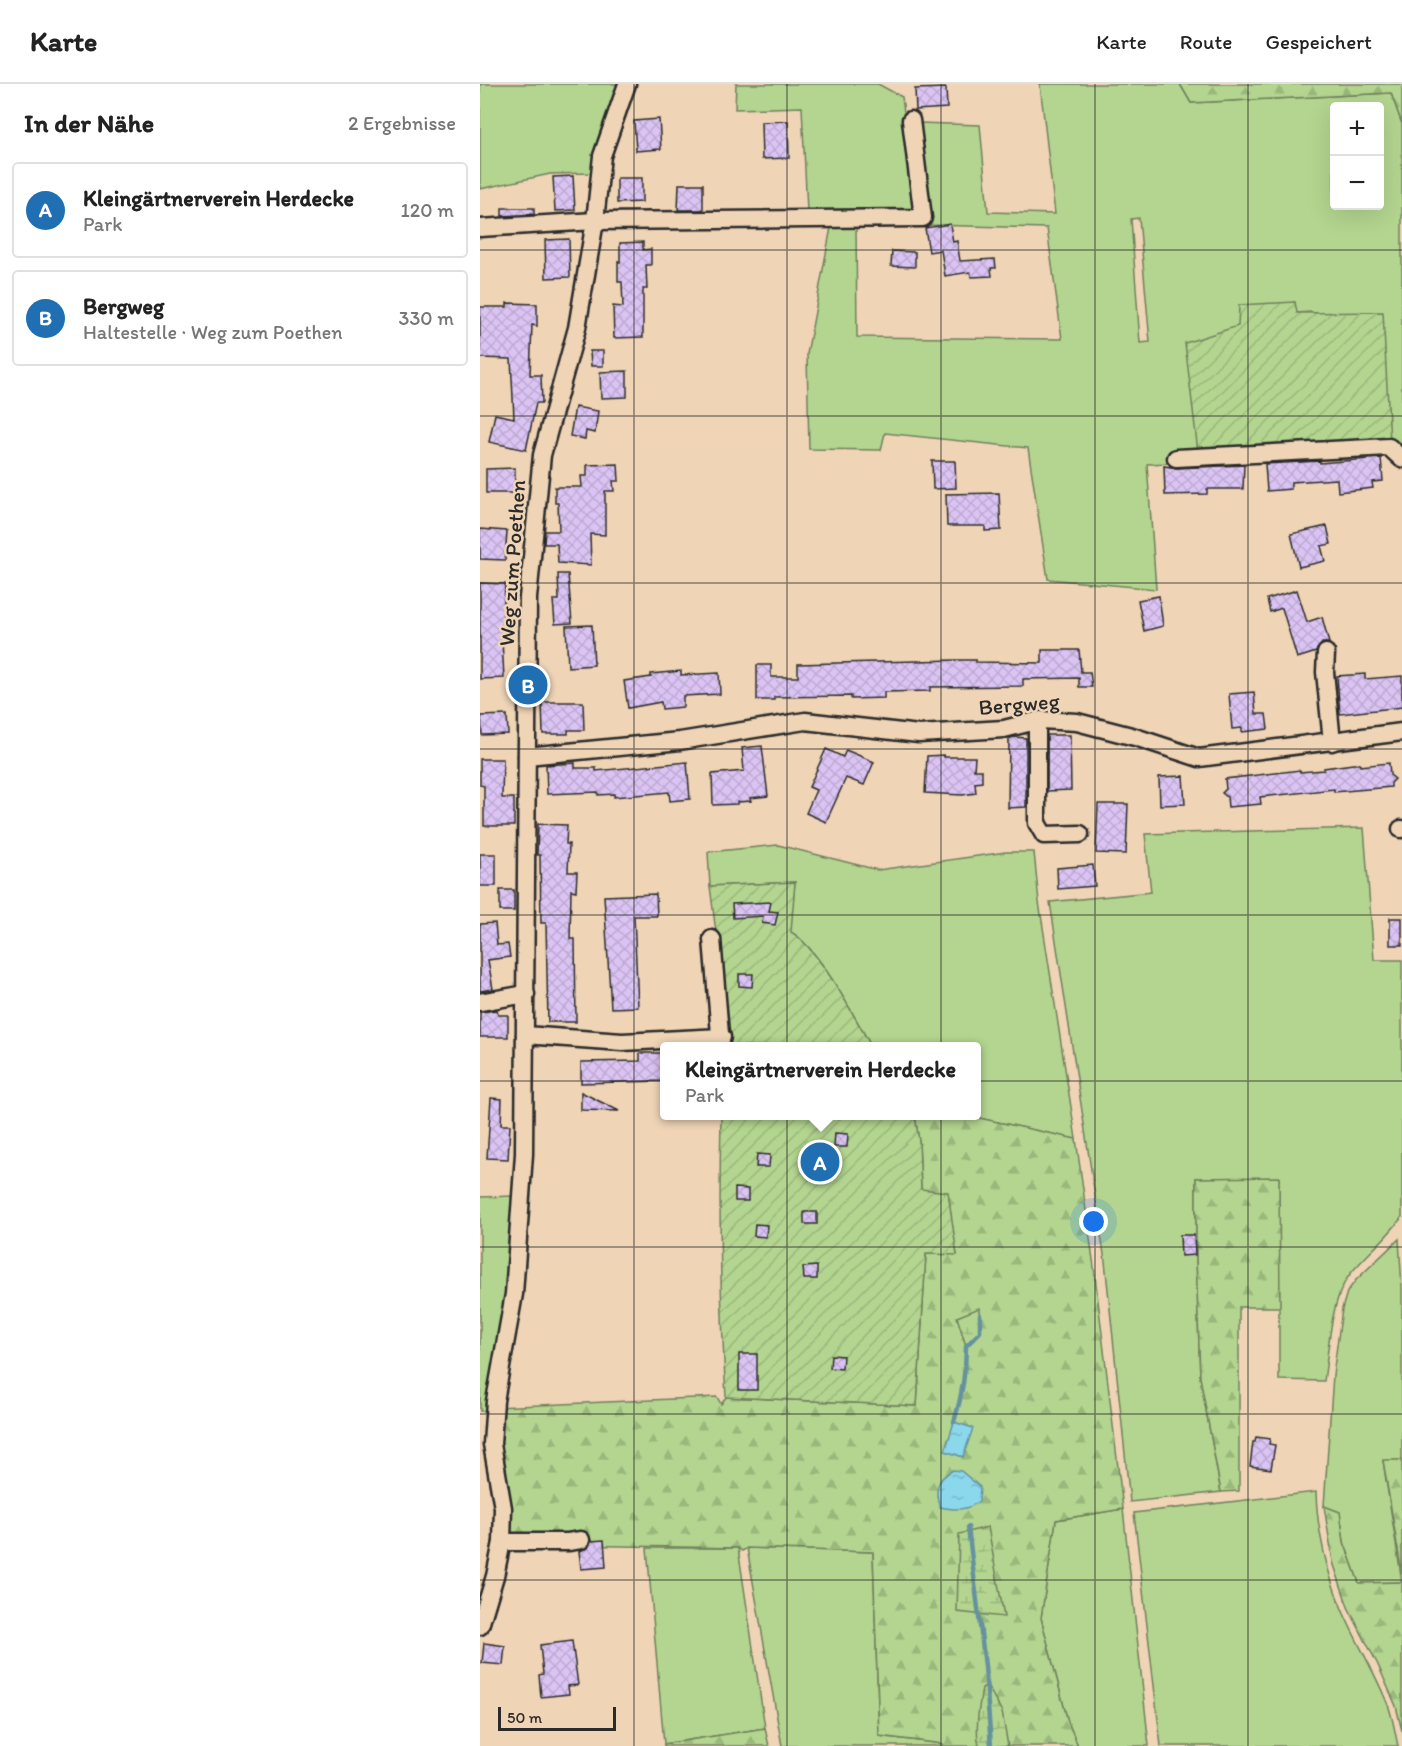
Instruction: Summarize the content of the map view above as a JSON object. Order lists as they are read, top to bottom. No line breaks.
{"streets":{"street":["Weg zum Poethen","Bergweg"]},"crossings":[["Weg zum Poethen","Bergweg"]],"scale_bar":"50 m","page":{"header":"Karte","nav":["Karte","Route","Gespeichert"],"heading":["In der Nähe","2 Ergebnisse"],"map_buttons":["+","−"],"list":[{"mark":"A","name":"Kleingärtnerverein Herdecke","note":"Park","value":"120 m"},{"mark":"B","name":"Bergweg","note":"Haltestelle · Weg zum Poethen","value":"330 m"}],"pins":["B","A"],"popup":["Kleingärtnerverein Herdecke","Park"],"scale":"50 m"}}
